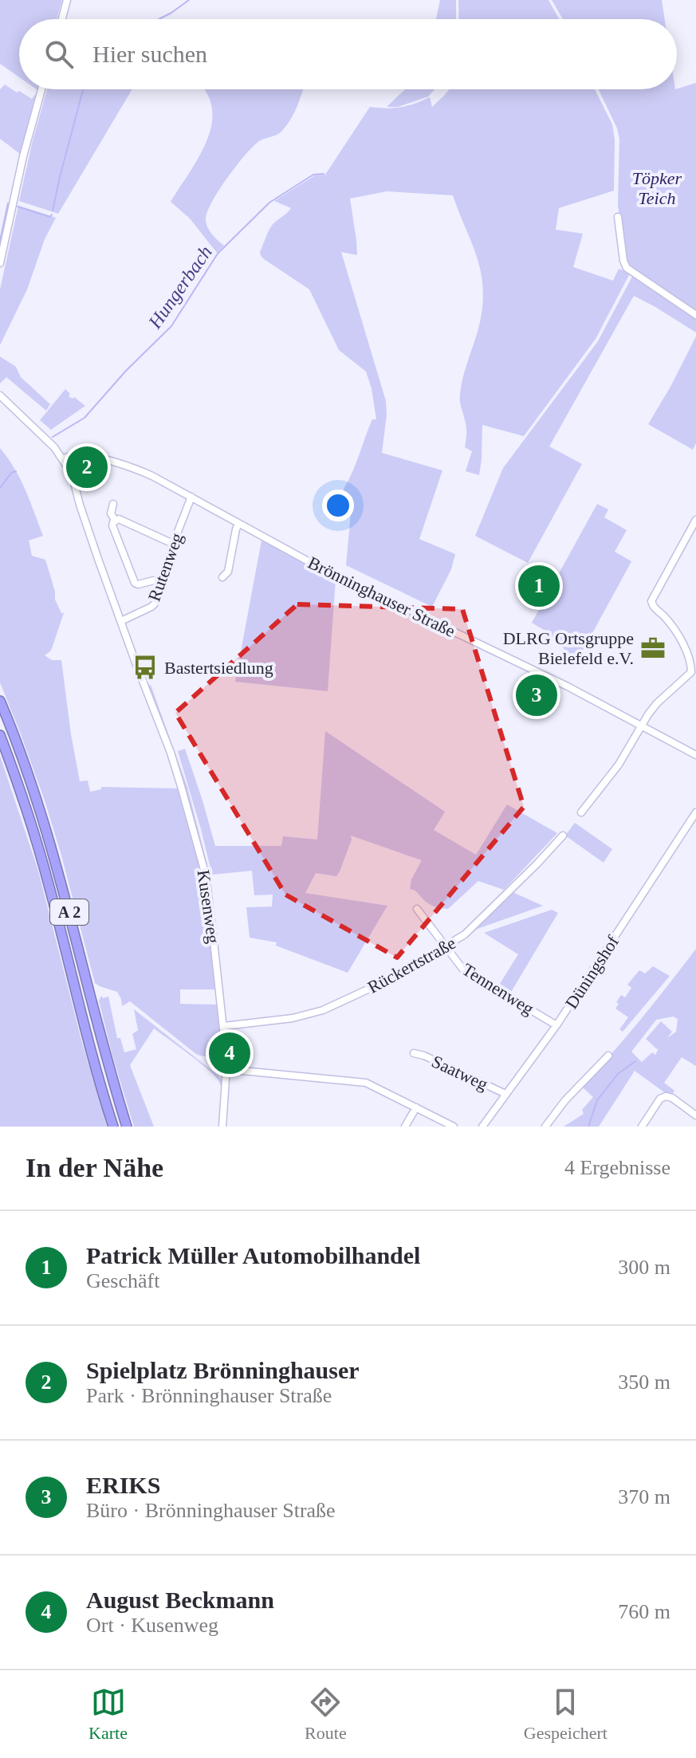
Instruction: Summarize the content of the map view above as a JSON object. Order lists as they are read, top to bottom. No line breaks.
{"streets":{"highway":["A 2"],"street":["Rutenweg","Brönninghauser Straße","Kusenweg","Rückertstraße","Düningshof","Tennenweg","Saatweg"]},"crossings":[["Rutenweg","Brönninghauser Straße"],["Rutenweg","Kusenweg"],["Brönninghauser Straße","Kusenweg"],["Kusenweg","Rückertstraße"],["Rückertstraße","Tennenweg"],["Düningshof","Tennenweg"],["Düningshof","Saatweg"]],"water":["Hungerbach"],"parks":["Töpker Teich"],"places":{"office":["DLRG Ortsgruppe Bielefeld e.V."],"bus stop":["Bastertsiedlung"]},"page":{"search":"Hier suchen","pins":["2","1","3","4"],"heading":["In der Nähe","4 Ergebnisse"],"list":[{"mark":"1","name":"Patrick Müller Automobilhandel","note":"Geschäft","value":"300 m"},{"mark":"2","name":"Spielplatz Brönninghauser","note":"Park · Brönninghauser Straße","value":"350 m"},{"mark":"3","name":"ERIKS","note":"Büro · Brönninghauser Straße","value":"370 m"},{"mark":"4","name":"August Beckmann","note":"Ort · Kusenweg","value":"760 m"}],"nav":["Karte","Route","Gespeichert"]}}
